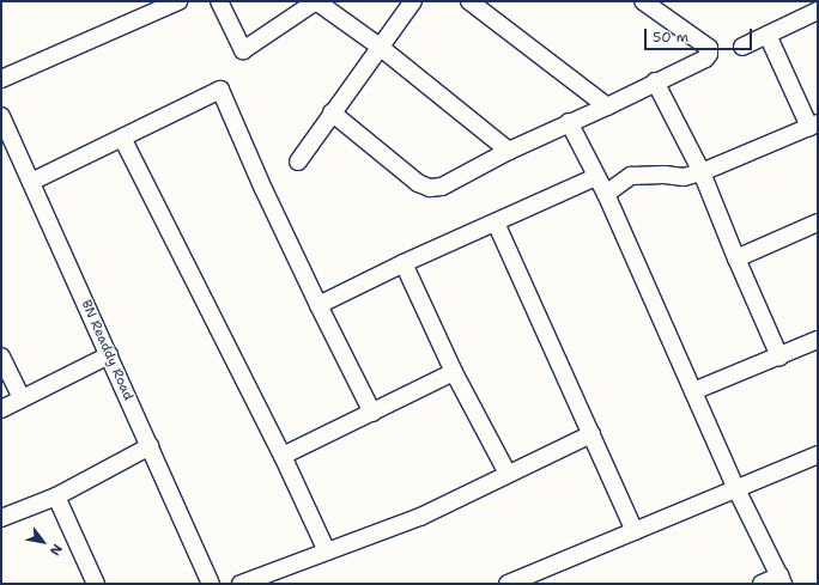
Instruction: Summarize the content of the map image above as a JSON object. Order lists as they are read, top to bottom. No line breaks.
{"streets":{"street":["BN Readdy Road"]},"scale_bar":"50 m","north":"bottom right"}
